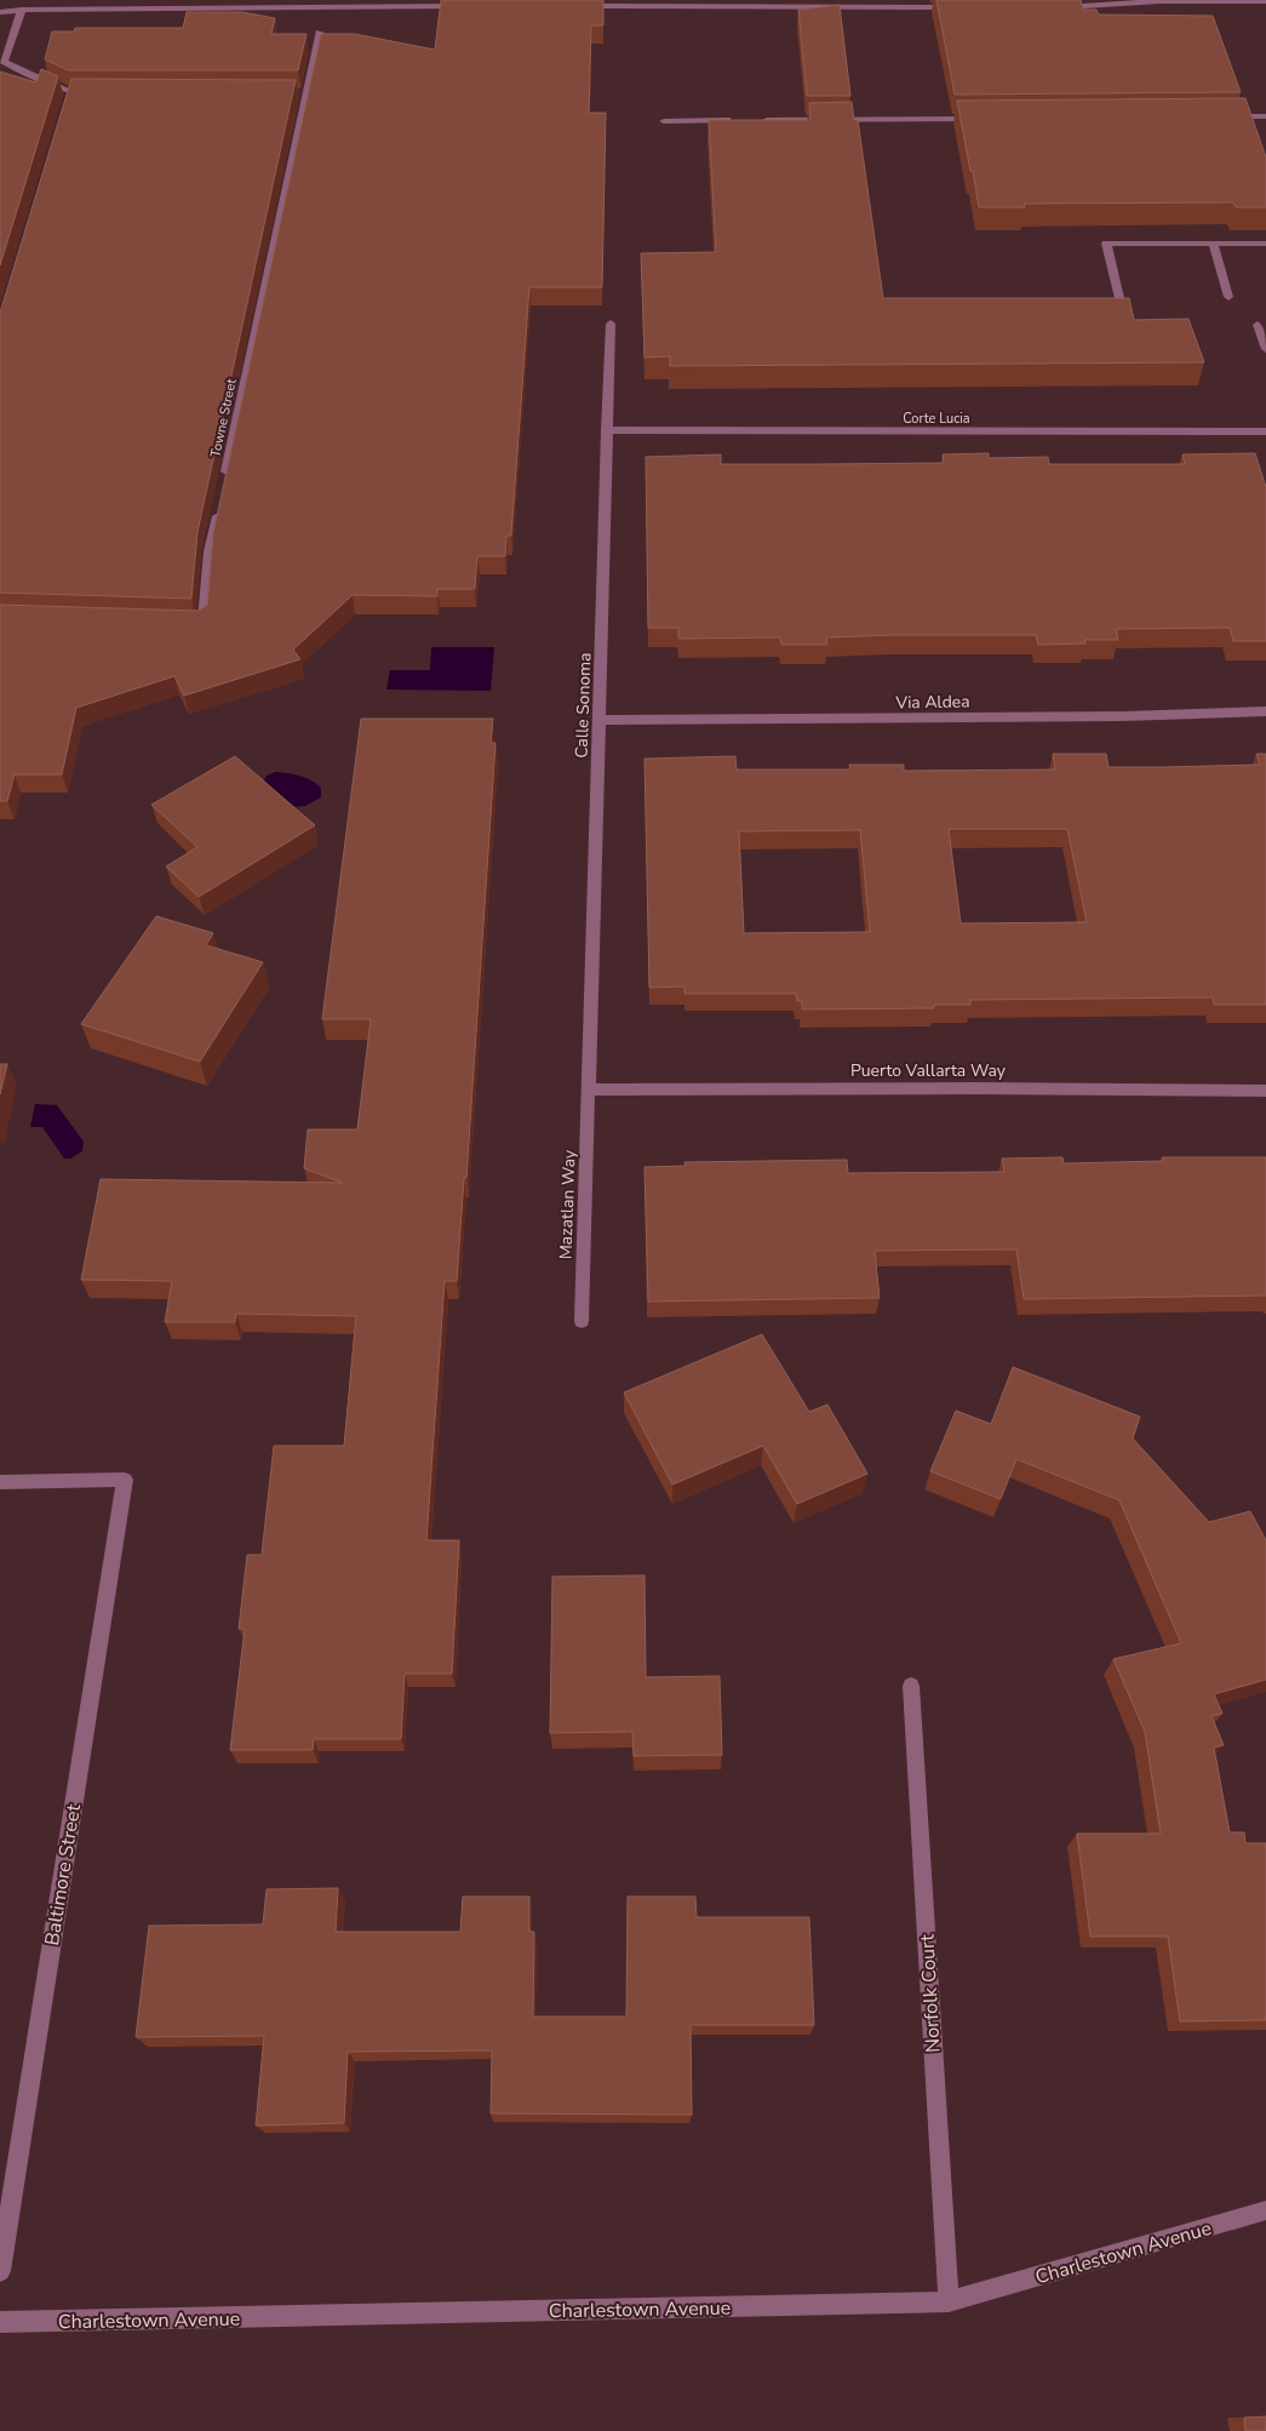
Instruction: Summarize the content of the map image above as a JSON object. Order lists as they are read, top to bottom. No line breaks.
{"streets":{"street":["Towne Street","Corte Lucia","Via Aldea","Calle Sonoma","Puerto Vallarta Way","Mazatlan Way","Baltimore Street","Norfolk Court","Charlestown Avenue"]},"crossings":[["Corte Lucia","Calle Sonoma"],["Via Aldea","Calle Sonoma"],["Calle Sonoma","Puerto Vallarta Way"],["Calle Sonoma","Mazatlan Way"],["Puerto Vallarta Way","Mazatlan Way"],["Norfolk Court","Charlestown Avenue"]]}
